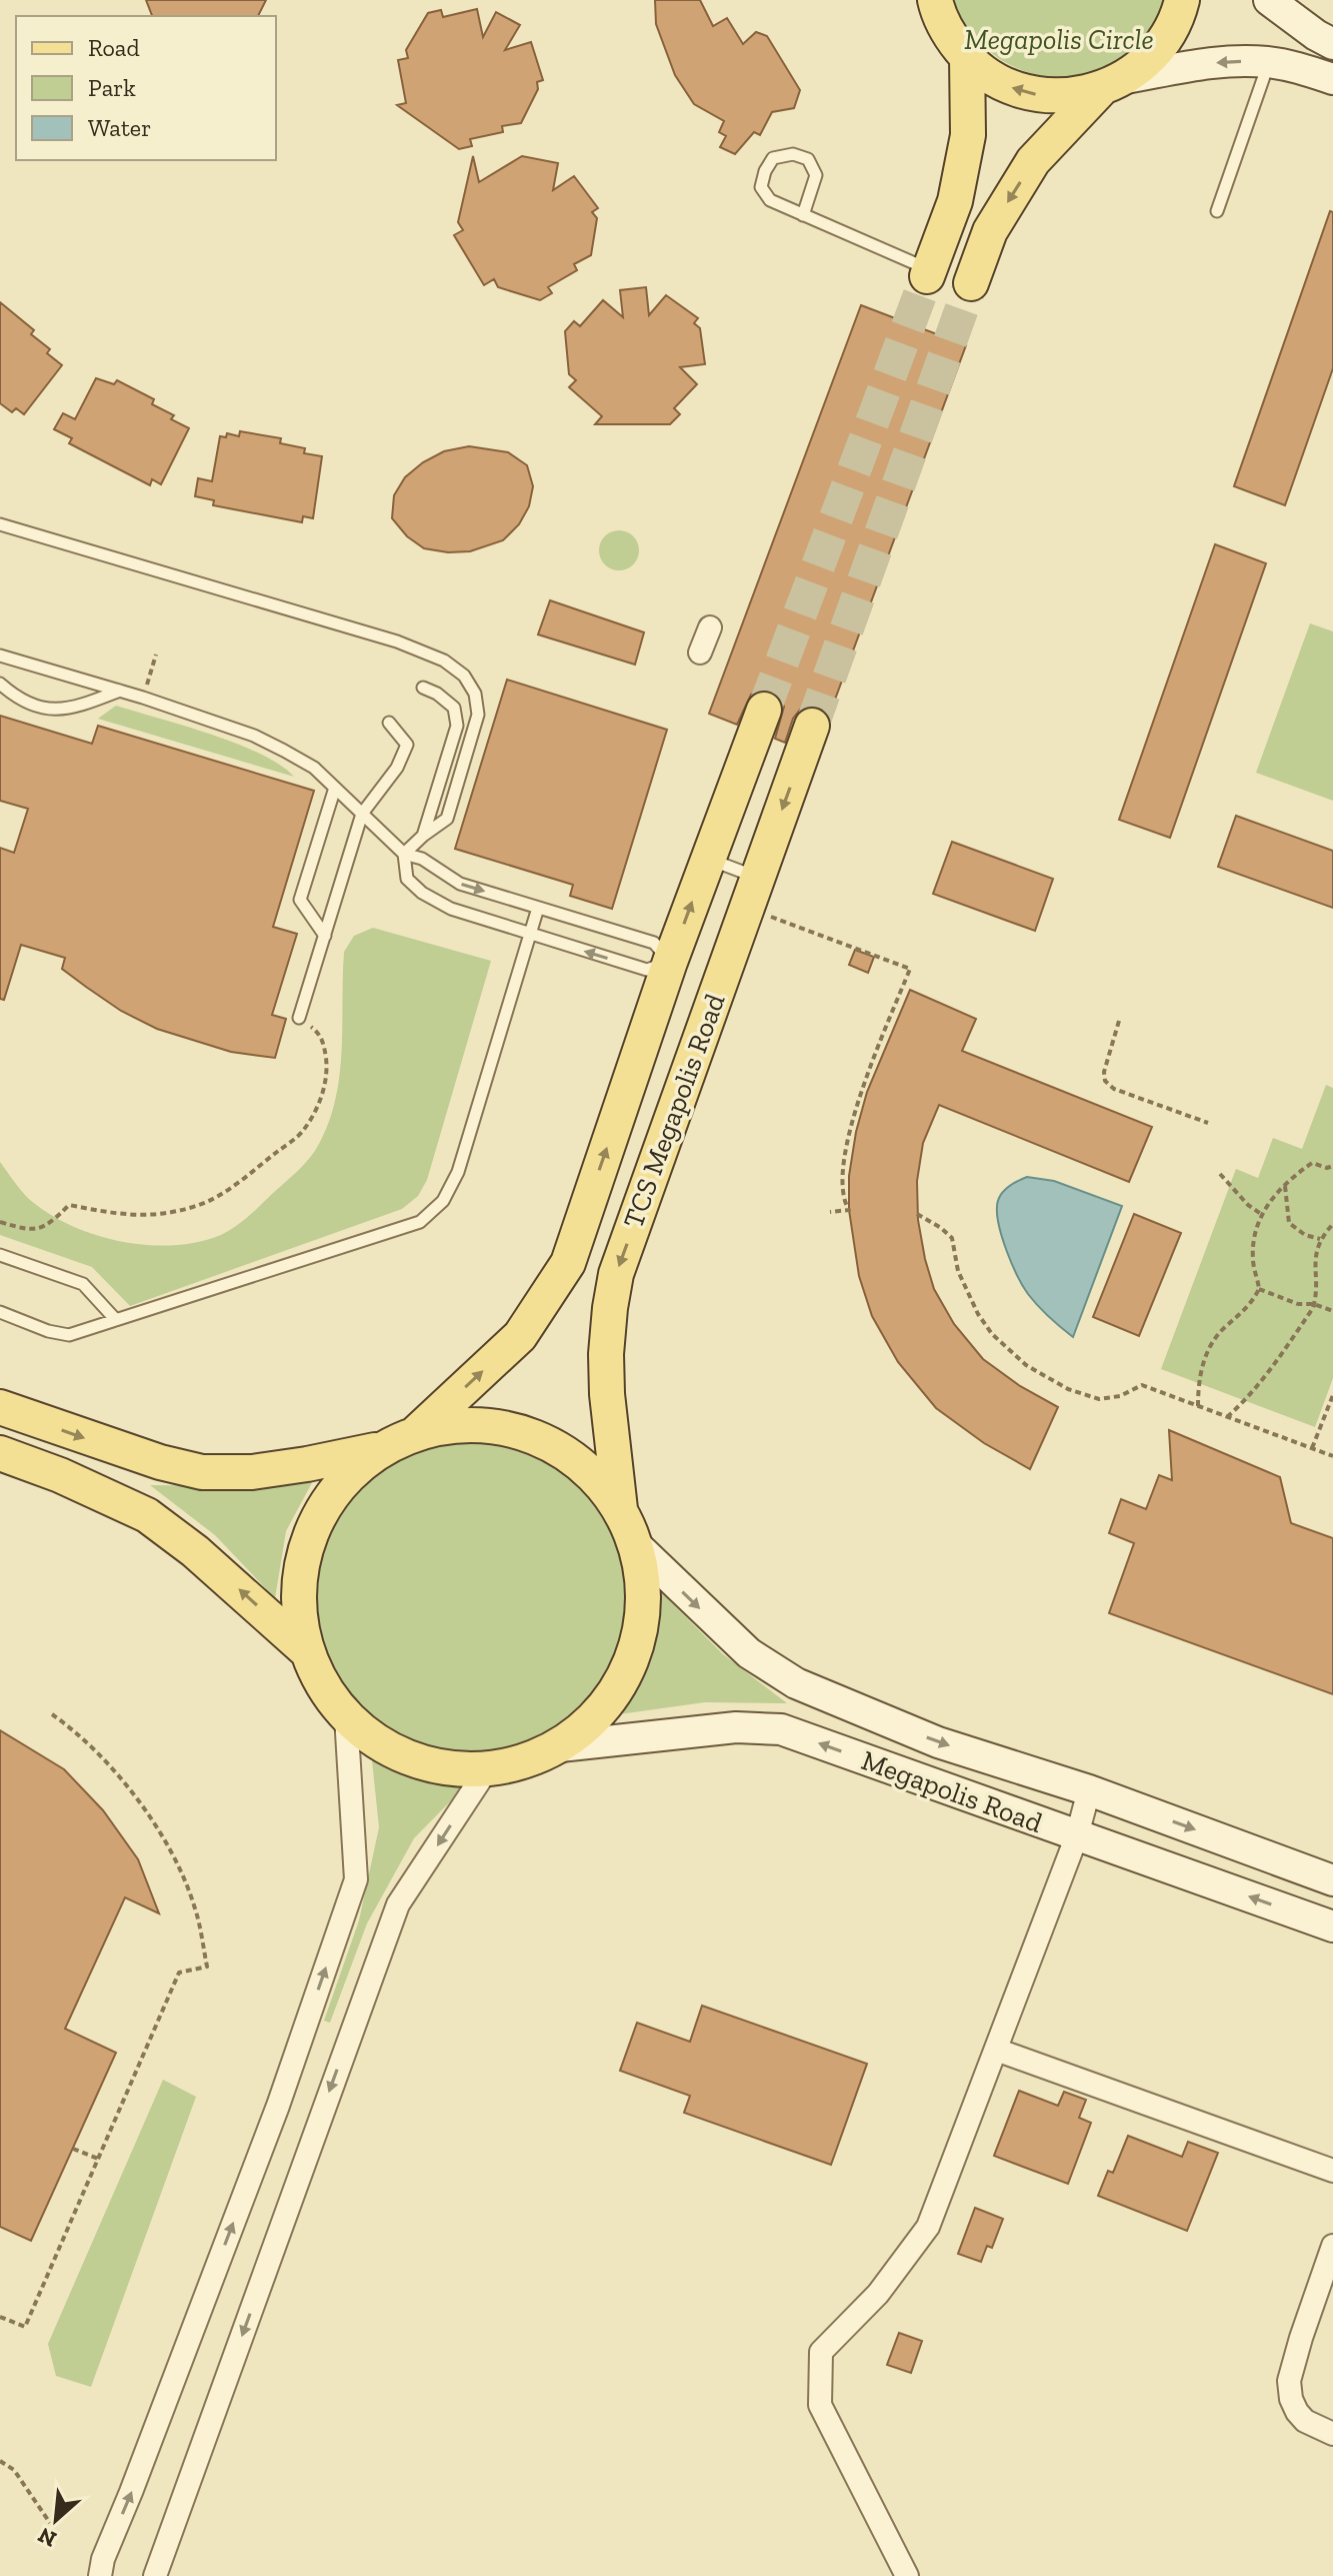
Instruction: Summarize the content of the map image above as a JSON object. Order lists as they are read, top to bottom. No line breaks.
{"streets":{"main road":["TCS Megapolis Road"],"street":["Megapolis Road"]},"parks":["Megapolis Circle"],"legend":["Road","Park","Water"],"north":"bottom left"}
